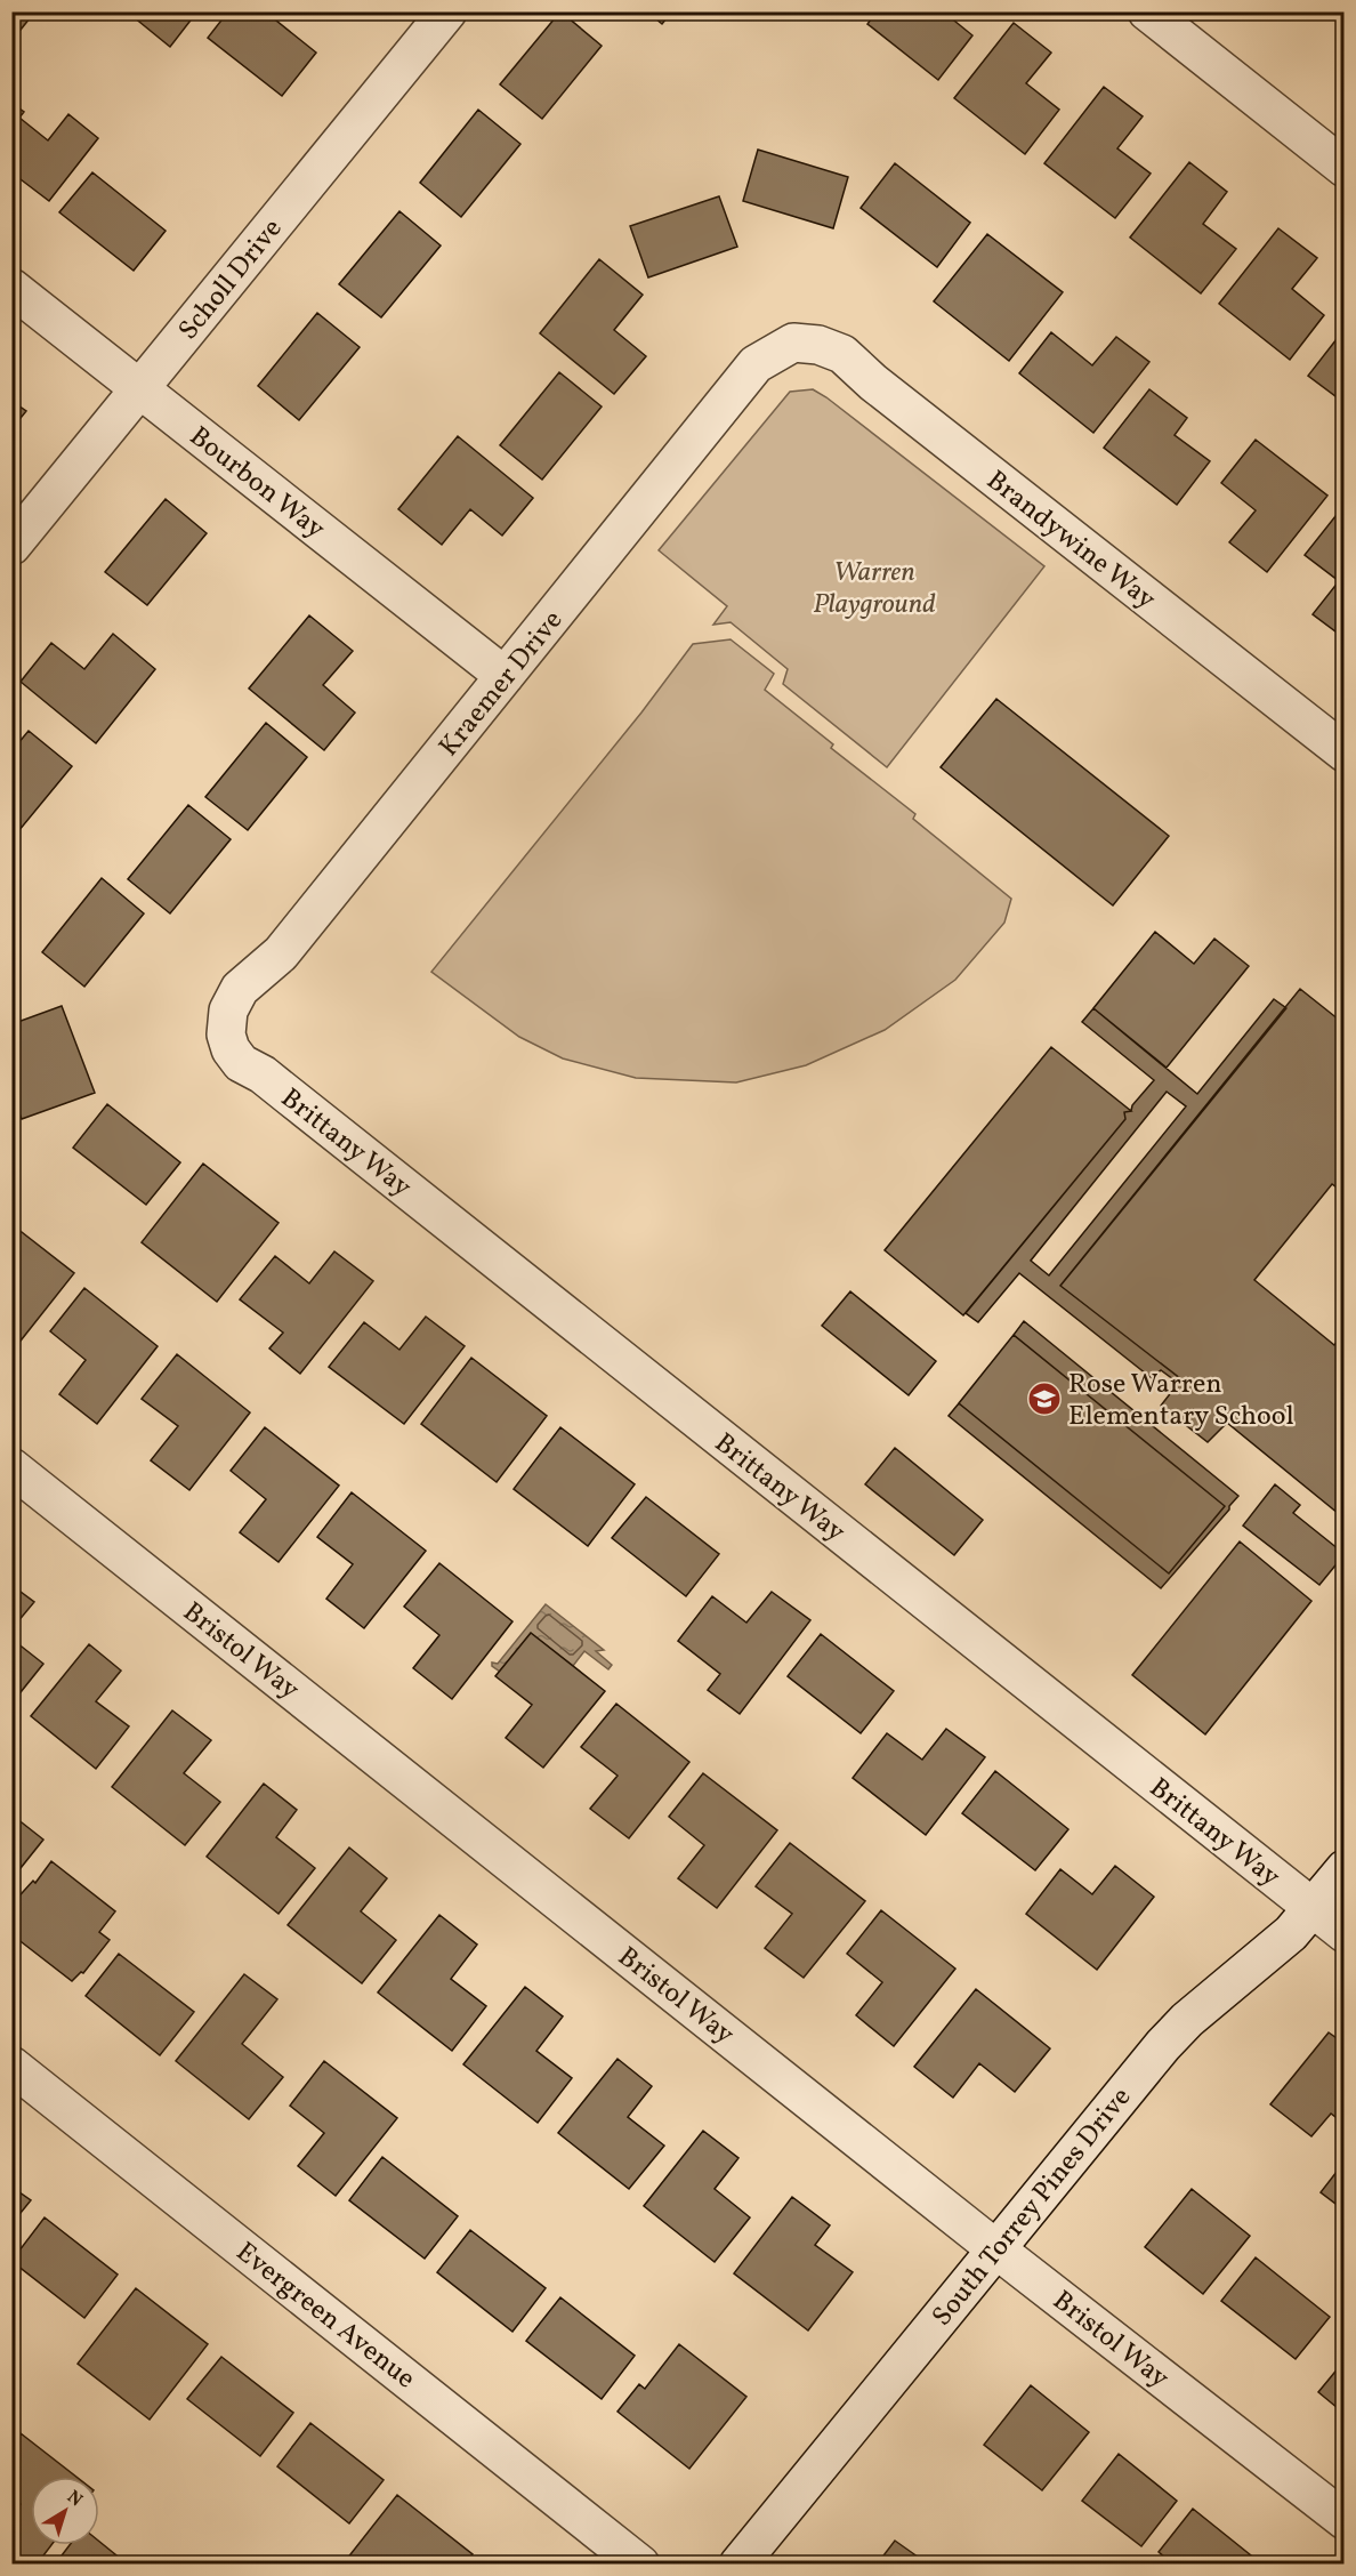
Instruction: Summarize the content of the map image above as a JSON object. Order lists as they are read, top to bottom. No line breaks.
{"streets":{"street":["Scholl Drive","Bourbon Way","Brandywine Way","Kraemer Drive","Brittany Way","Bristol Way","South Torrey Pines Drive","Evergreen Avenue"]},"crossings":[["Scholl Drive","Bourbon Way"],["Bourbon Way","Kraemer Drive"],["Brandywine Way","Kraemer Drive"],["Kraemer Drive","Brittany Way"],["Brittany Way","South Torrey Pines Drive"],["Bristol Way","South Torrey Pines Drive"]],"parks":["Warren Playground"],"places":{"school or university":["Rose Warren Elementary School"]},"north":"top right"}
